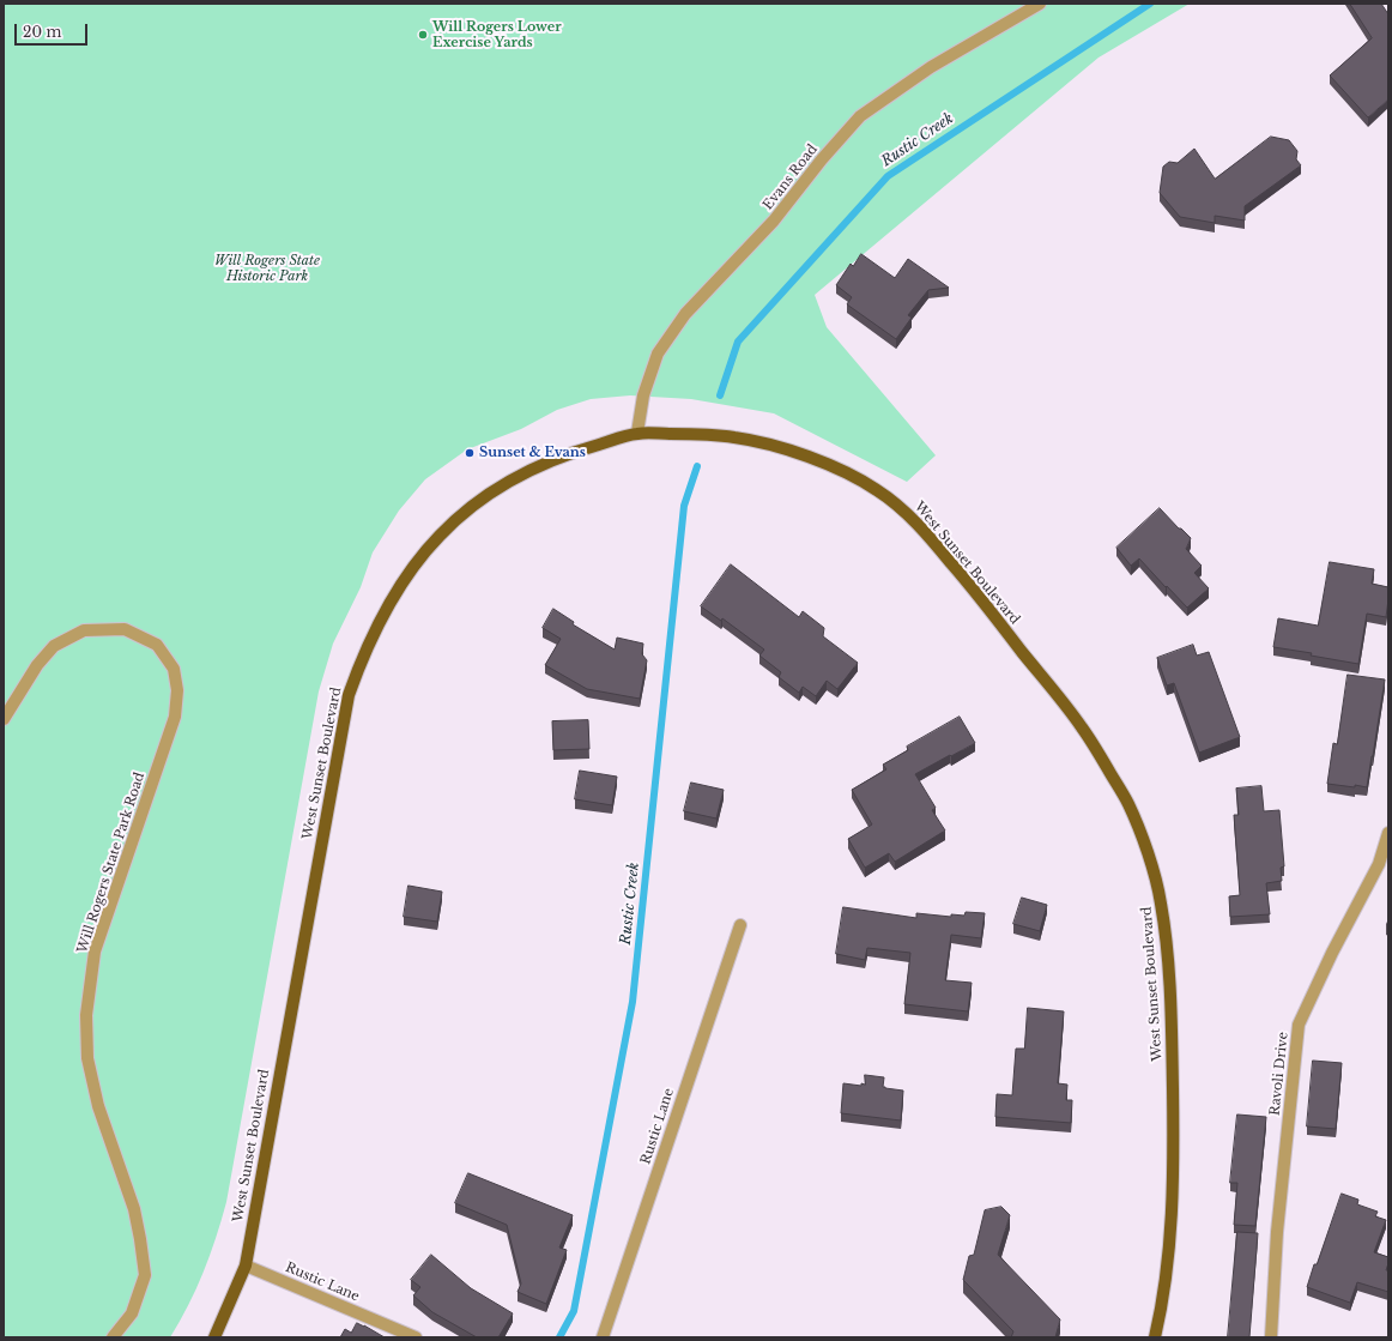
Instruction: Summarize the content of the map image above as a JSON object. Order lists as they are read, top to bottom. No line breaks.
{"streets":{"main road":["West Sunset Boulevard"],"street":["Evans Road","Will Rogers State Park Road","Ravoli Drive","Rustic Lane"]},"crossings":[["Evans Road","West Sunset Boulevard"],["West Sunset Boulevard","Rustic Lane"]],"water":["Rustic Creek"],"parks":["Will Rogers State Historic Park"],"places":["Will Rogers Lower Exercise Yards","Sunset & Evans"],"scale_bar":"20 m"}
